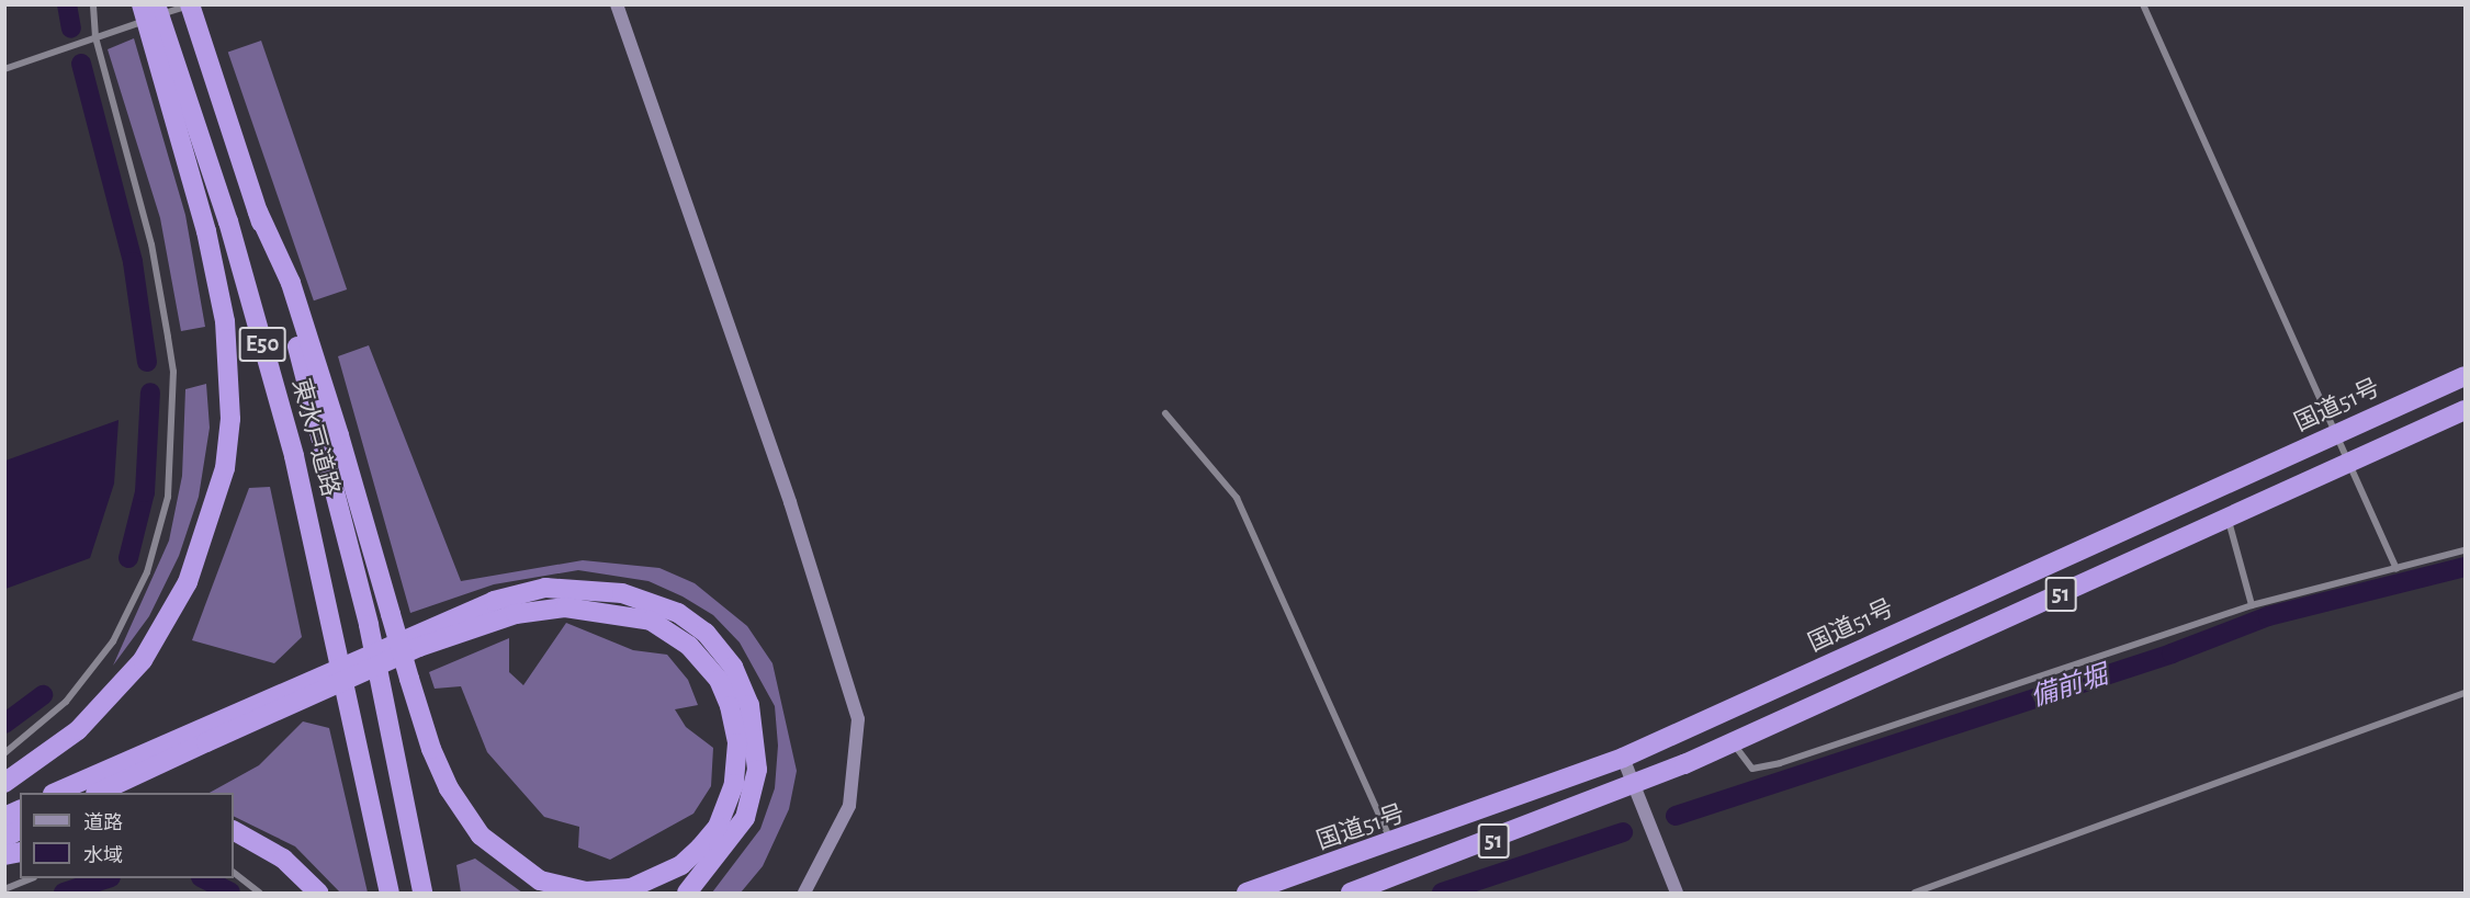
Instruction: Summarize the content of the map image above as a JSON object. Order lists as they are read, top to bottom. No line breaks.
{"streets":{"highway":["E50","国道51号","東水戸道路","51"]},"water":["備前堀"],"legend":["道路","水域"]}
